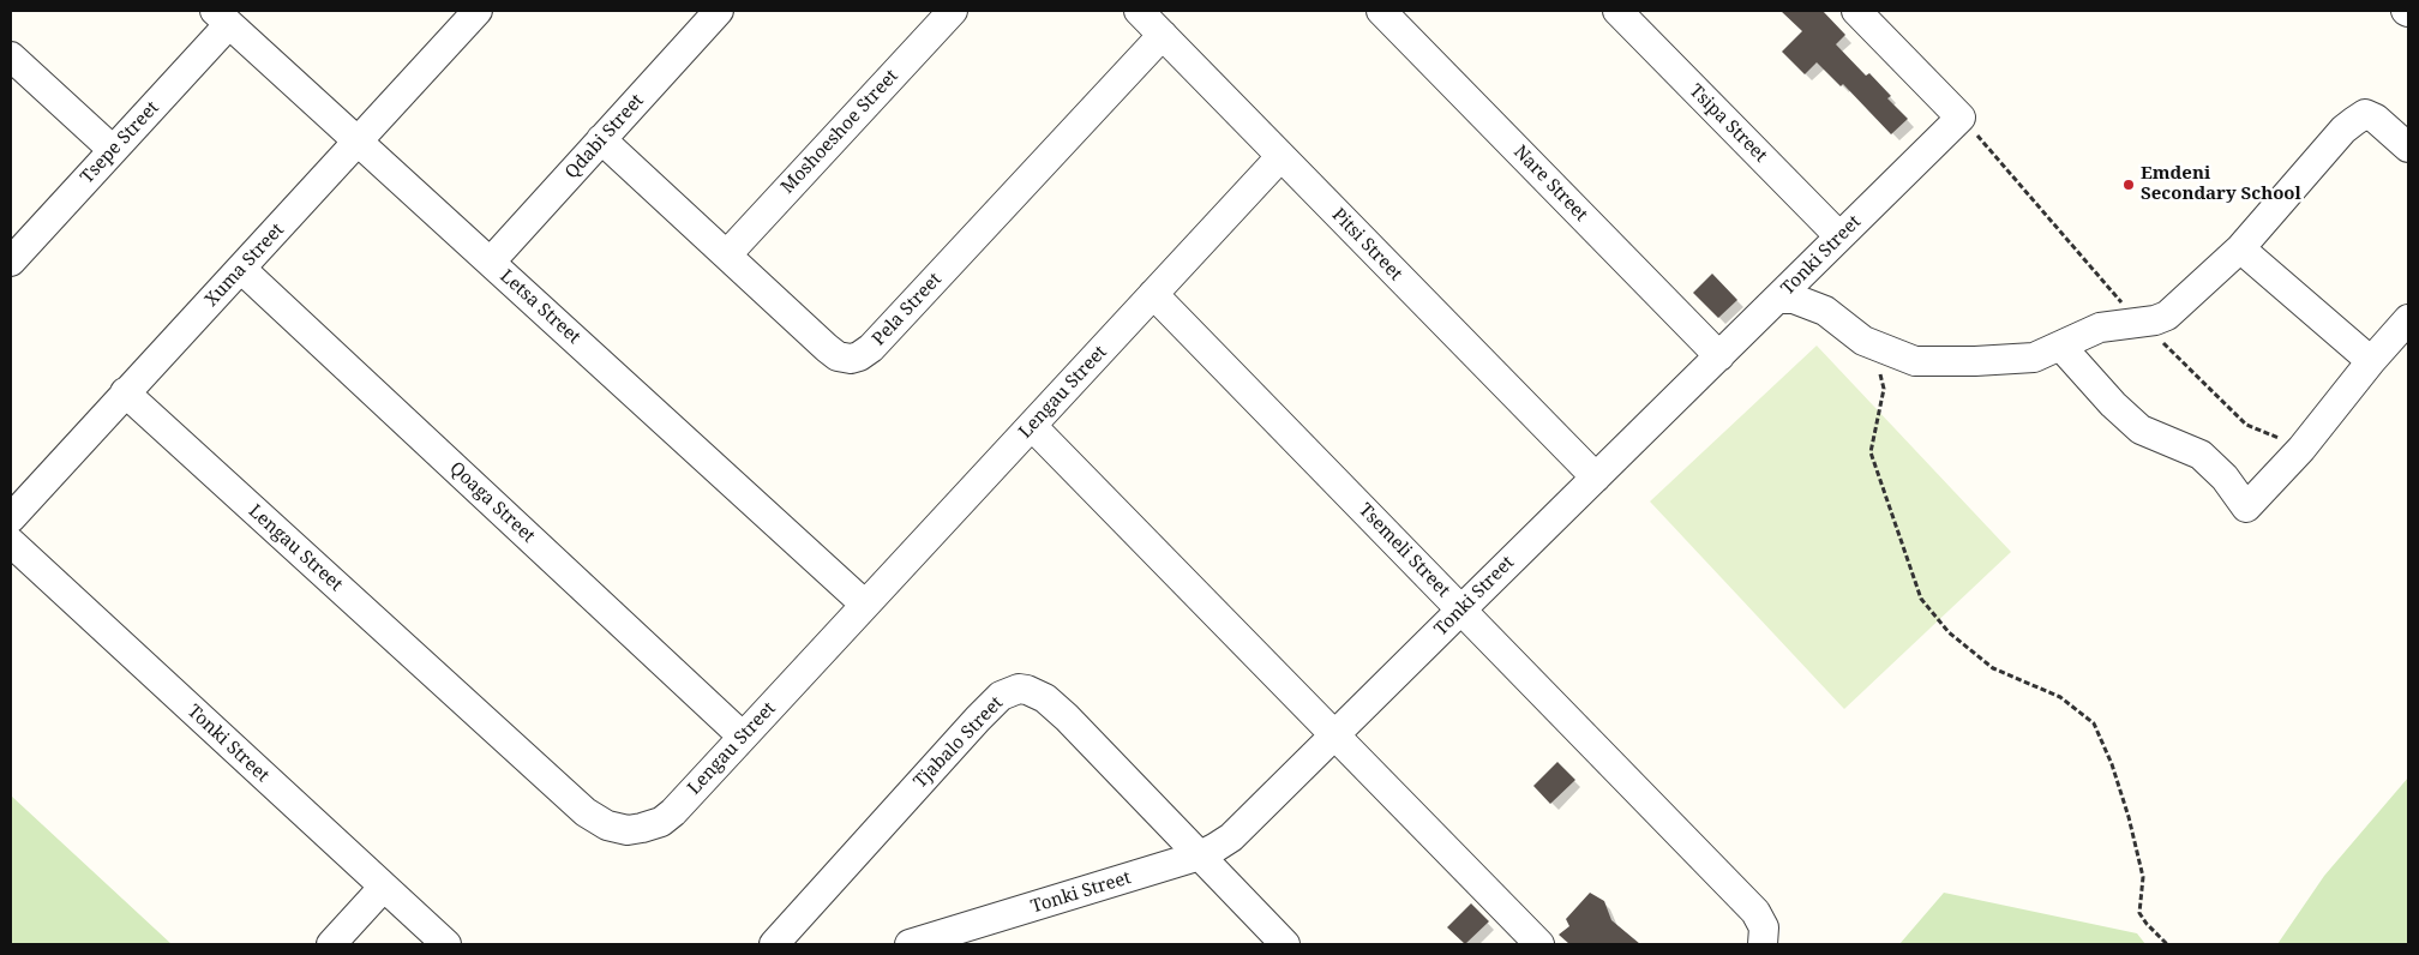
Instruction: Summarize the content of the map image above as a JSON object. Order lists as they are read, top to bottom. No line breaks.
{"streets":{"street":["Tsipa Street","Moshoeshoe Street","Qdabi Street","Tsepe Street","Nare Street","Pitsi Street","Tonki Street","Xuma Street","Letsa Street","Pela Street","Lengau Street","Qoaga Street","Tsemeli Street","Tjabalo Street"]},"crossings":[["Tsipa Street","Tonki Street"],["Moshoeshoe Street","Pela Street"],["Qdabi Street","Letsa Street"],["Qdabi Street","Pela Street"],["Tsepe Street","Letsa Street"],["Nare Street","Tonki Street"],["Pitsi Street","Tonki Street"],["Pitsi Street","Pela Street"],["Pitsi Street","Lengau Street"],["Tonki Street","Tsemeli Street"],["Tonki Street","Tjabalo Street"],["Xuma Street","Letsa Street"],["Xuma Street","Lengau Street"],["Xuma Street","Qoaga Street"],["Letsa Street","Lengau Street"],["Lengau Street","Qoaga Street"],["Lengau Street","Tsemeli Street"]],"places":["Emdeni Secondary School"]}
